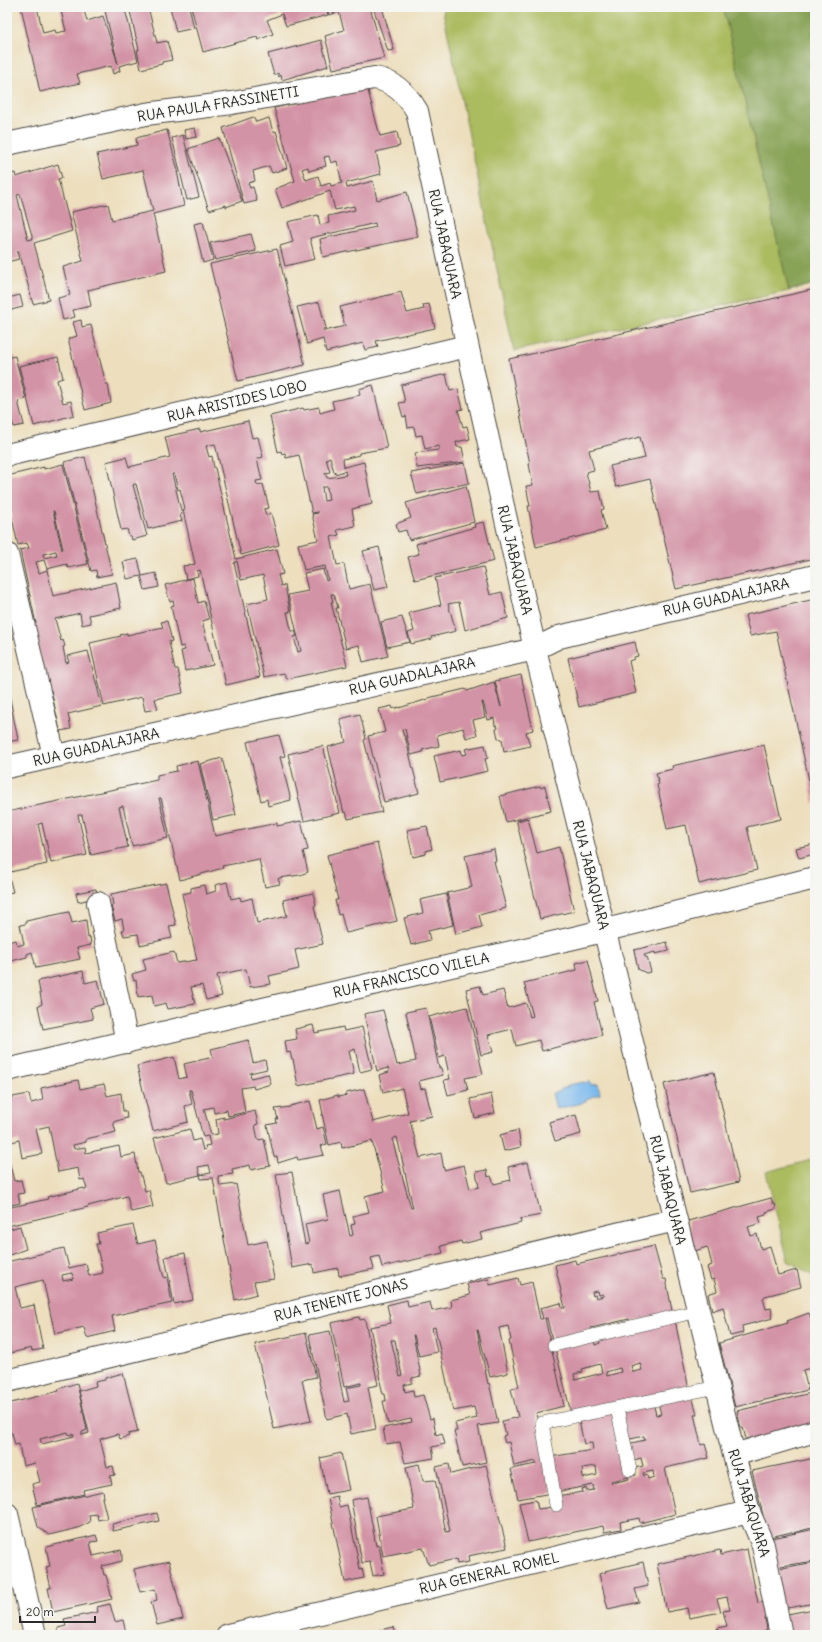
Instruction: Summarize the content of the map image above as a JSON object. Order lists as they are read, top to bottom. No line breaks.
{"streets":{"street":["RUA PAULA FRASSINETTI","RUA JABAQUARA","RUA ARISTIDES LOBO","RUA GUADALAJARA","RUA FRANCISCO VILELA","RUA TENENTE JONAS","RUA GENERAL ROMEL"]},"crossings":[["RUA PAULA FRASSINETTI","RUA JABAQUARA"],["RUA JABAQUARA","RUA ARISTIDES LOBO"],["RUA JABAQUARA","RUA GUADALAJARA"],["RUA JABAQUARA","RUA FRANCISCO VILELA"],["RUA JABAQUARA","RUA TENENTE JONAS"],["RUA JABAQUARA","RUA GENERAL ROMEL"]],"scale_bar":"20 m"}
